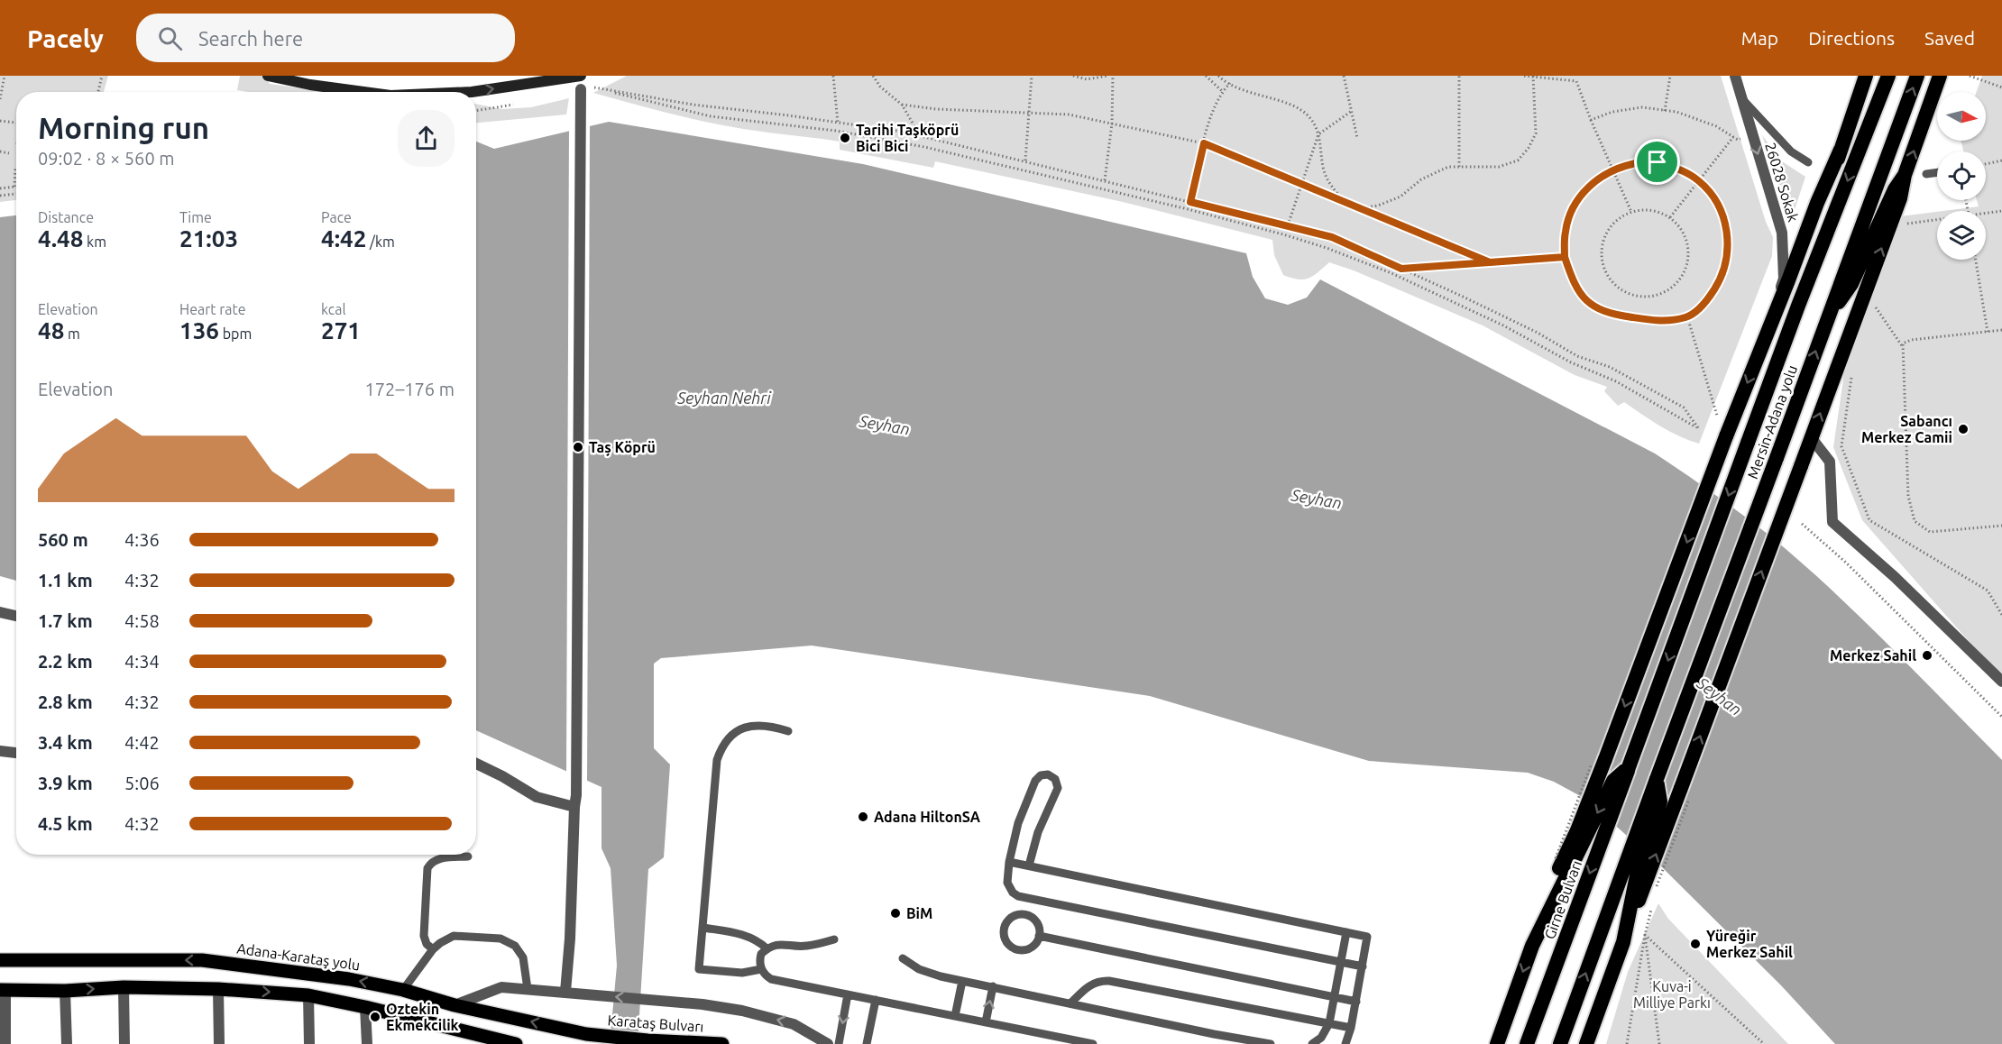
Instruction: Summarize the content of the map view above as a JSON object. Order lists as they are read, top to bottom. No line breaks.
{"streets":{"highway":["Mersin-Adana yolu","Girne Bulvarı"],"main road":["Adana-Karataş yolu","Karataş Bulvarı"],"street":["26028 Sokak"]},"crossings":[["Mersin-Adana yolu","Girne Bulvarı"],["Adana-Karataş yolu","Karataş Bulvarı"]],"one_way":["26028 Sokak"],"water":["Seyhan Nehri","Seyhan"],"parks":["Kuva-i Milliye Parkı"],"places":["Tarihi Taşköprü Bici Bici","Sabancı Merkez Camii","Taș Köprü","Merkez Sahil","Adana HiltonSA","BiM","Yüreğir Merkez Sahil","Oztekin Ekmekcilik"],"north":"right","page":{"header":"Pacely","search":"Search here","nav":["Map","Directions","Saved"],"heading":["Morning run","09:02 · 8 × 560 m"],"stats":[["Distance","4.48 km"],["Time","21:03"],["Pace","4:42 /km"],["Elevation","48 m"],["Heart rate","136 bpm"],["kcal","271"]],"chart":["Elevation","172–176 m"],"list":[{"name":"560 m","note":"4:36"},{"name":"1.1 km","note":"4:32"},{"name":"1.7 km","note":"4:58"},{"name":"2.2 km","note":"4:34"},{"name":"2.8 km","note":"4:32"},{"name":"3.4 km","note":"4:42"},{"name":"3.9 km","note":"5:06"},{"name":"4.5 km","note":"4:32"}]}}
